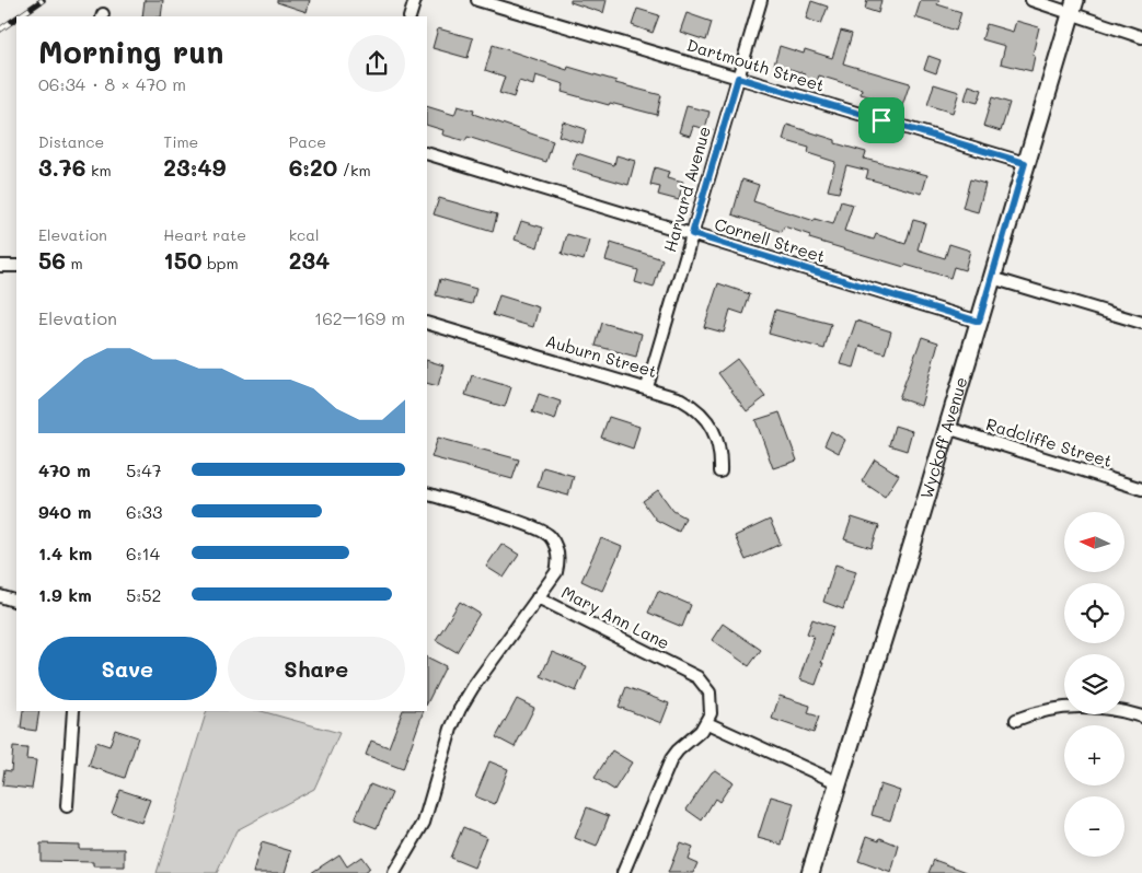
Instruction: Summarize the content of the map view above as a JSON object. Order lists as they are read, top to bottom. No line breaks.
{"streets":{"main road":["Wyckoff Avenue"],"street":["Dartmouth Street","Harvard Avenue","Cornell Street","Auburn Street","Radcliffe Street","Mary Ann Lane"]},"crossings":[["Dartmouth Street","Harvard Avenue"],["Dartmouth Street","Wyckoff Avenue"],["Harvard Avenue","Cornell Street"],["Harvard Avenue","Auburn Street"],["Cornell Street","Wyckoff Avenue"],["Wyckoff Avenue","Radcliffe Street"]],"north":"left","page":{"heading":["Morning run","06:34 · 8 × 470 m"],"stats":[["Distance","3.76 km"],["Time","23:49"],["Pace","6:20 /km"],["Elevation","56 m"],["Heart rate","150 bpm"],["kcal","234"]],"chart":["Elevation","162–169 m"],"list":[{"name":"470 m","note":"5:47"},{"name":"940 m","note":"6:33"},{"name":"1.4 km","note":"6:14"},{"name":"1.9 km","note":"5:52"}],"map_buttons":["+","−"],"buttons":["Save","Share"]}}
